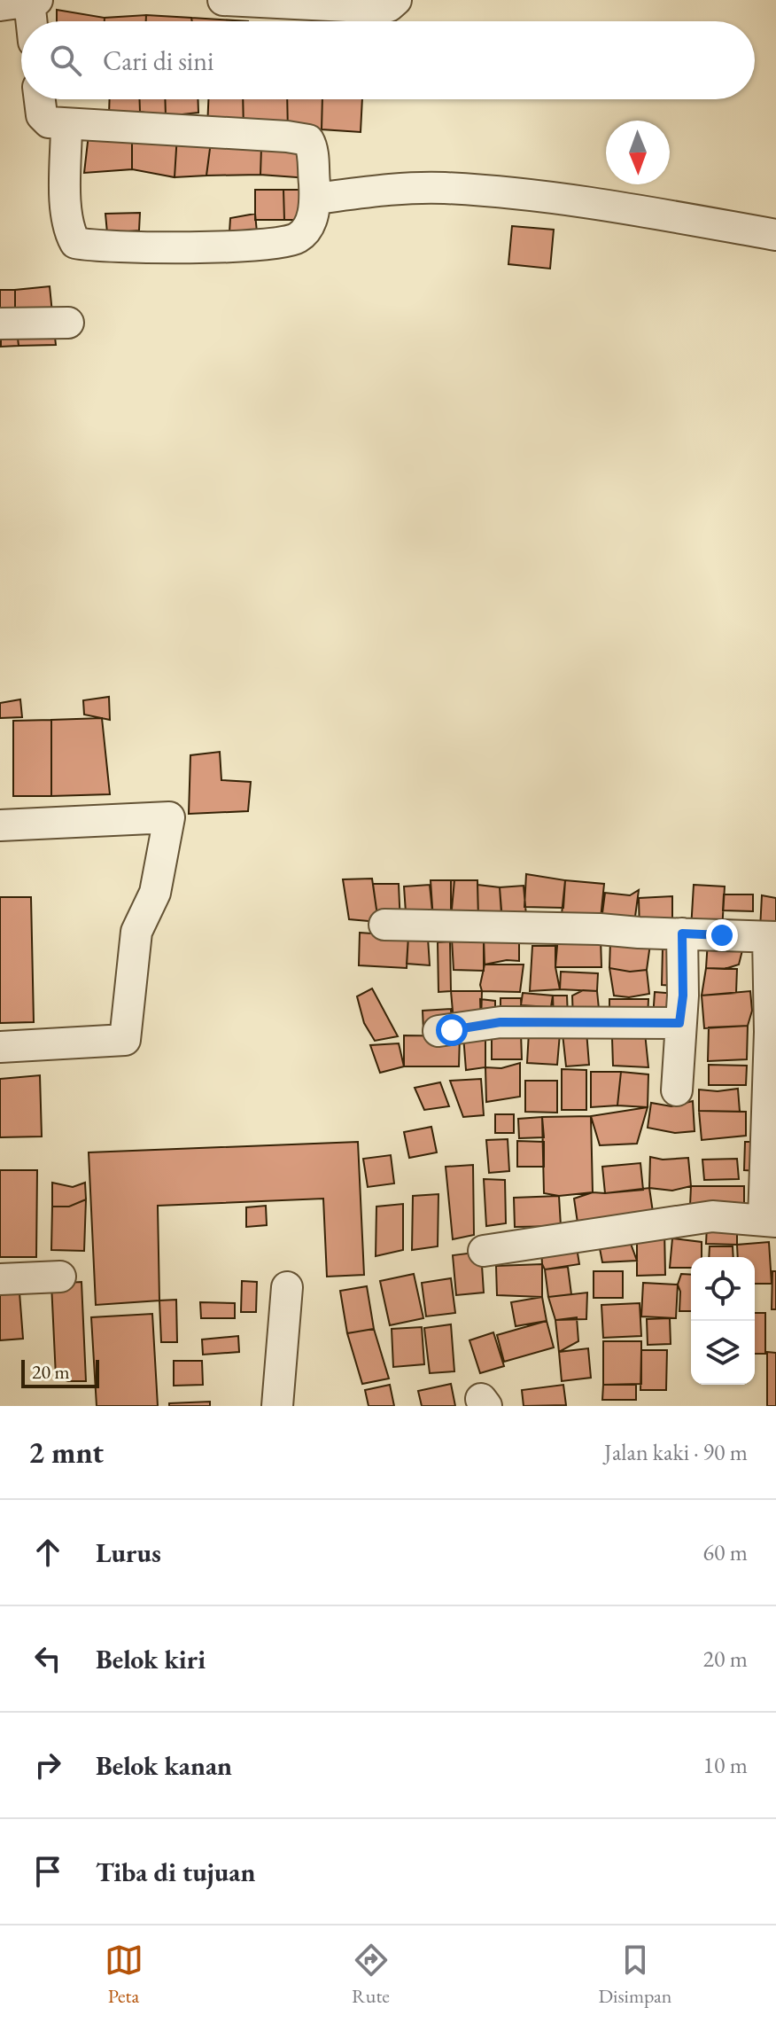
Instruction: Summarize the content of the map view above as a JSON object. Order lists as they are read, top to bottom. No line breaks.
{"scale_bar":"20 m","north":"bottom","page":{"search":"Cari di sini","scale":"20 m","heading":["2 mnt","Jalan kaki · 90 m"],"list":[["Lurus","60 m"],["Belok kiri","20 m"],["Belok kanan","10 m"],"Tiba di tujuan"],"nav":["Peta","Rute","Disimpan"]}}
